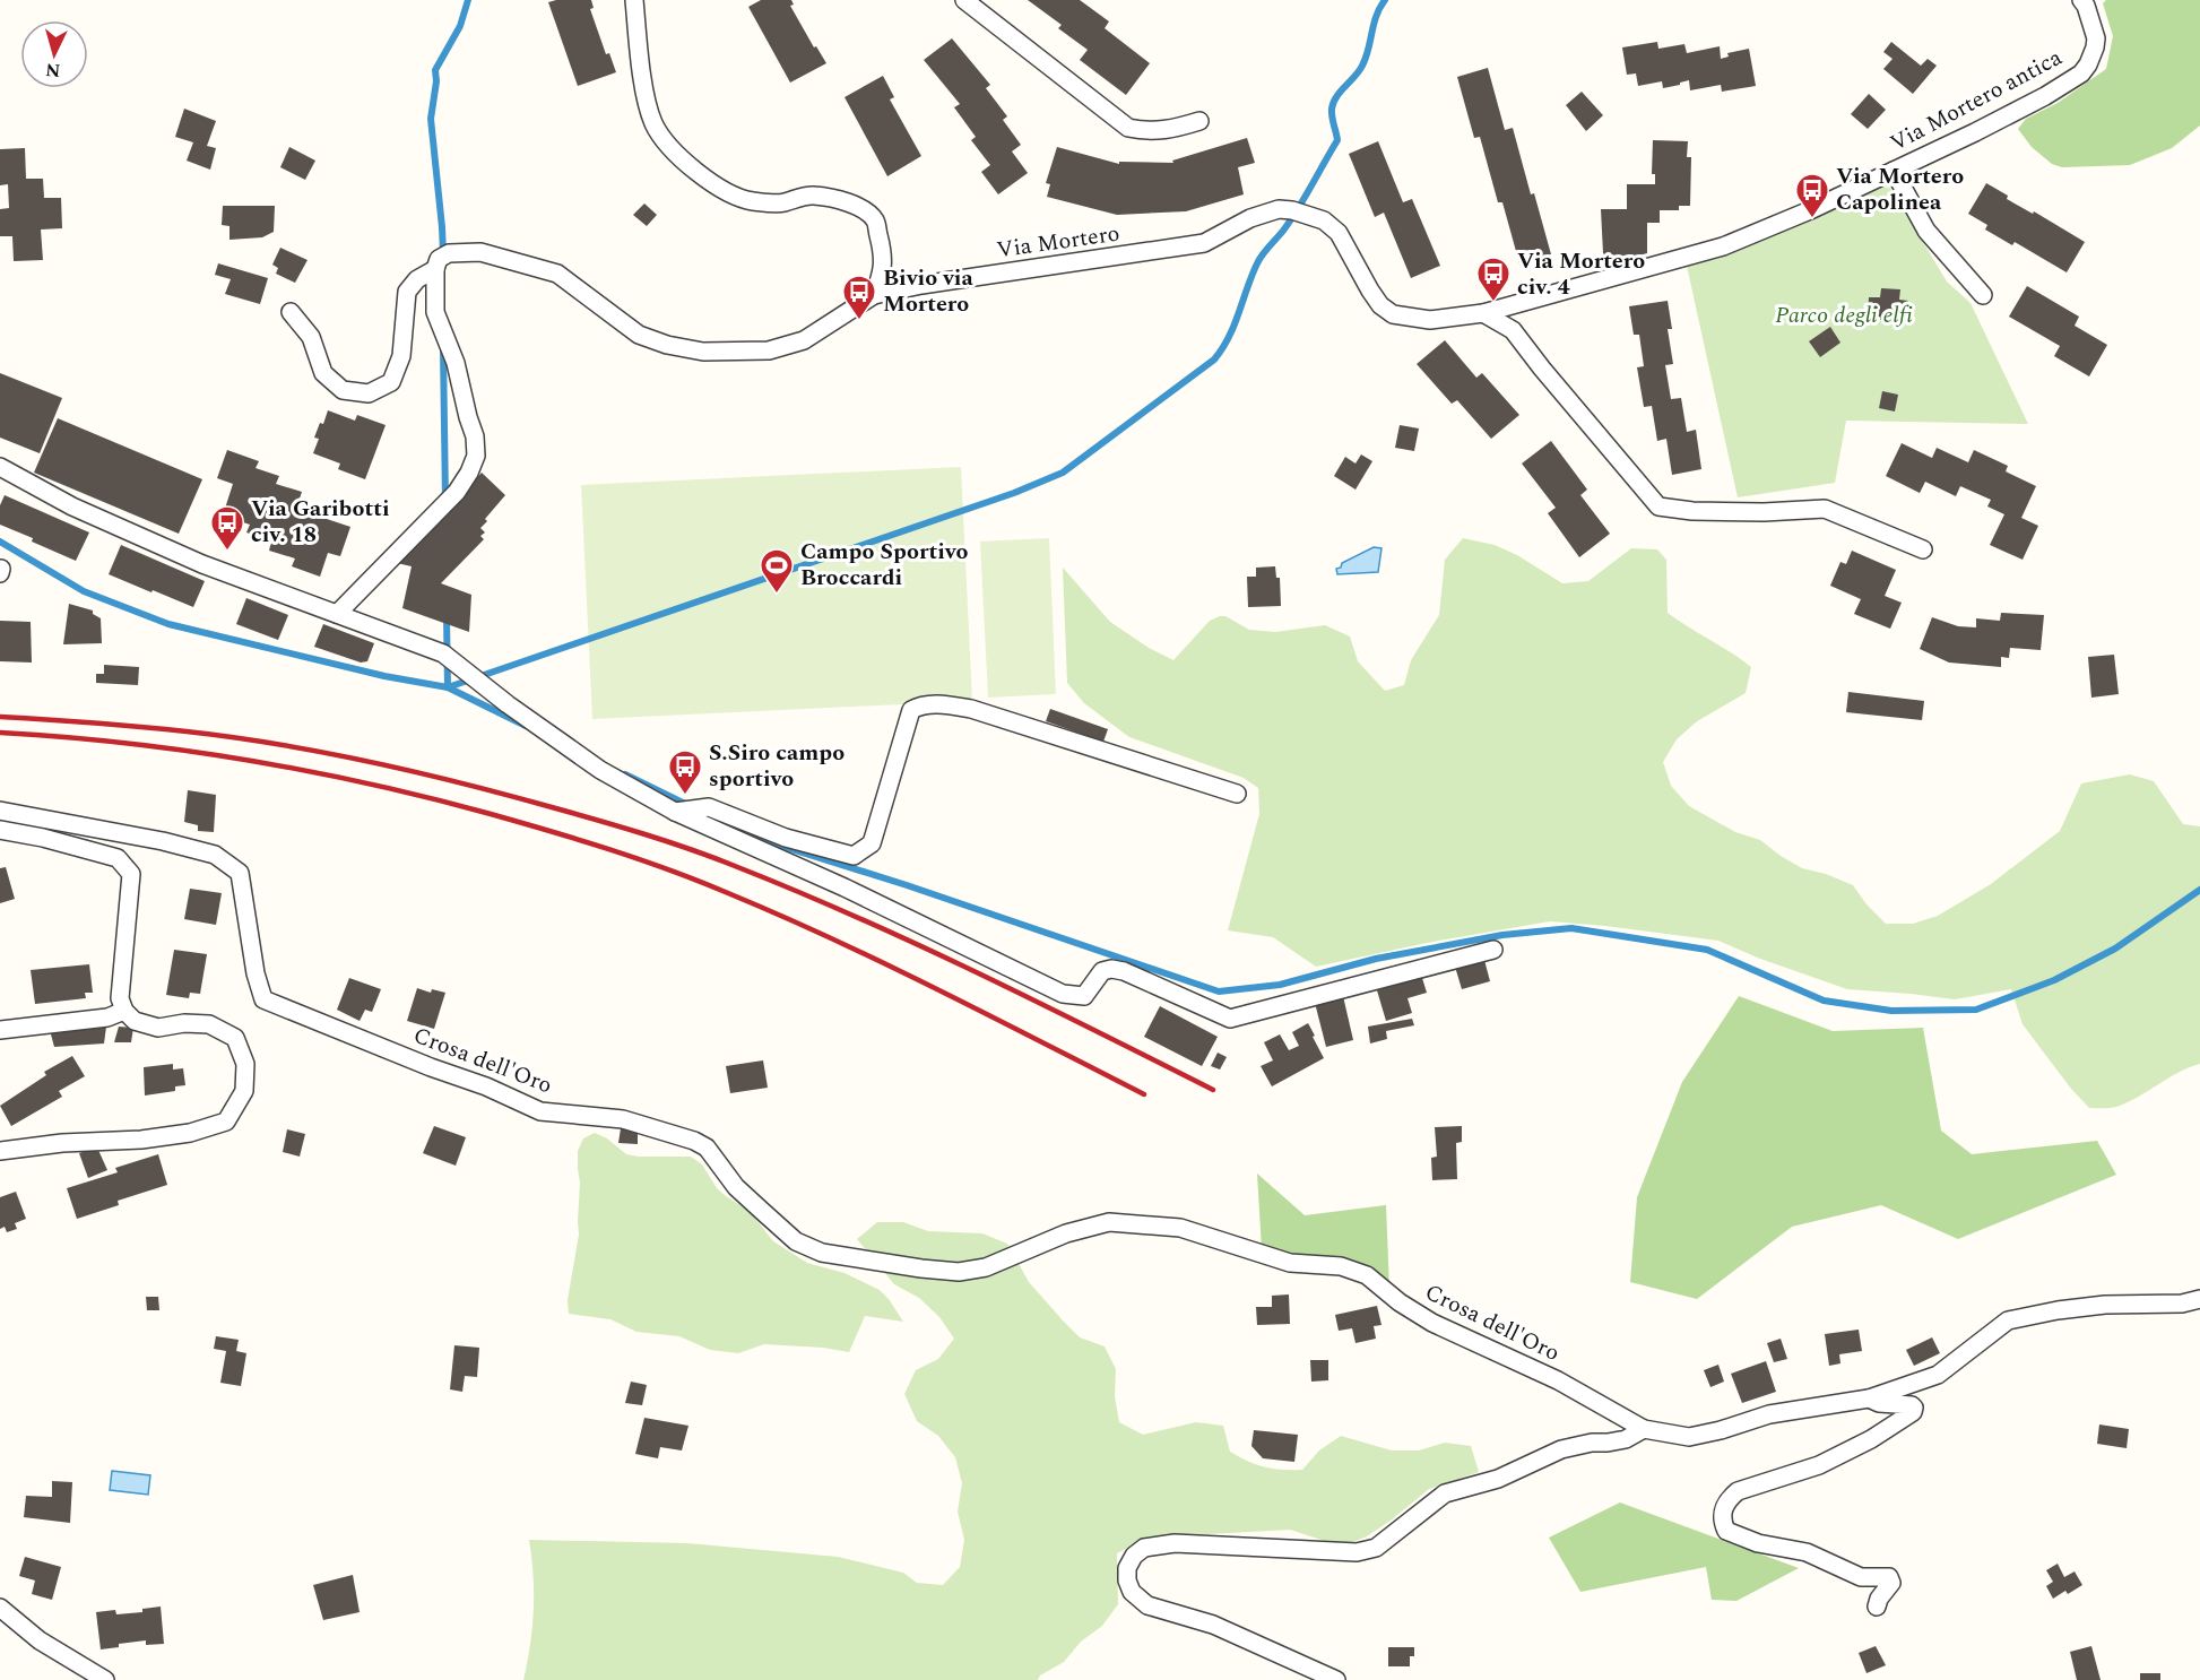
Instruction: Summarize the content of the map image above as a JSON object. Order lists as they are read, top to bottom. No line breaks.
{"streets":{"street":["Via Mortero antica","Via Mortero","Crosa dell'Oro"]},"crossings":[["Via Mortero antica","Via Mortero"]],"parks":["Parco degli elfi"],"places":{"bus stop":["Via Mortero Capolinea","Via Mortero civ. 4","Bivio via Mortero","Via Garibotti civ. 18","S.Siro campo sportivo"],"sports":["Campo Sportivo Broccardi"]},"north":"bottom"}
